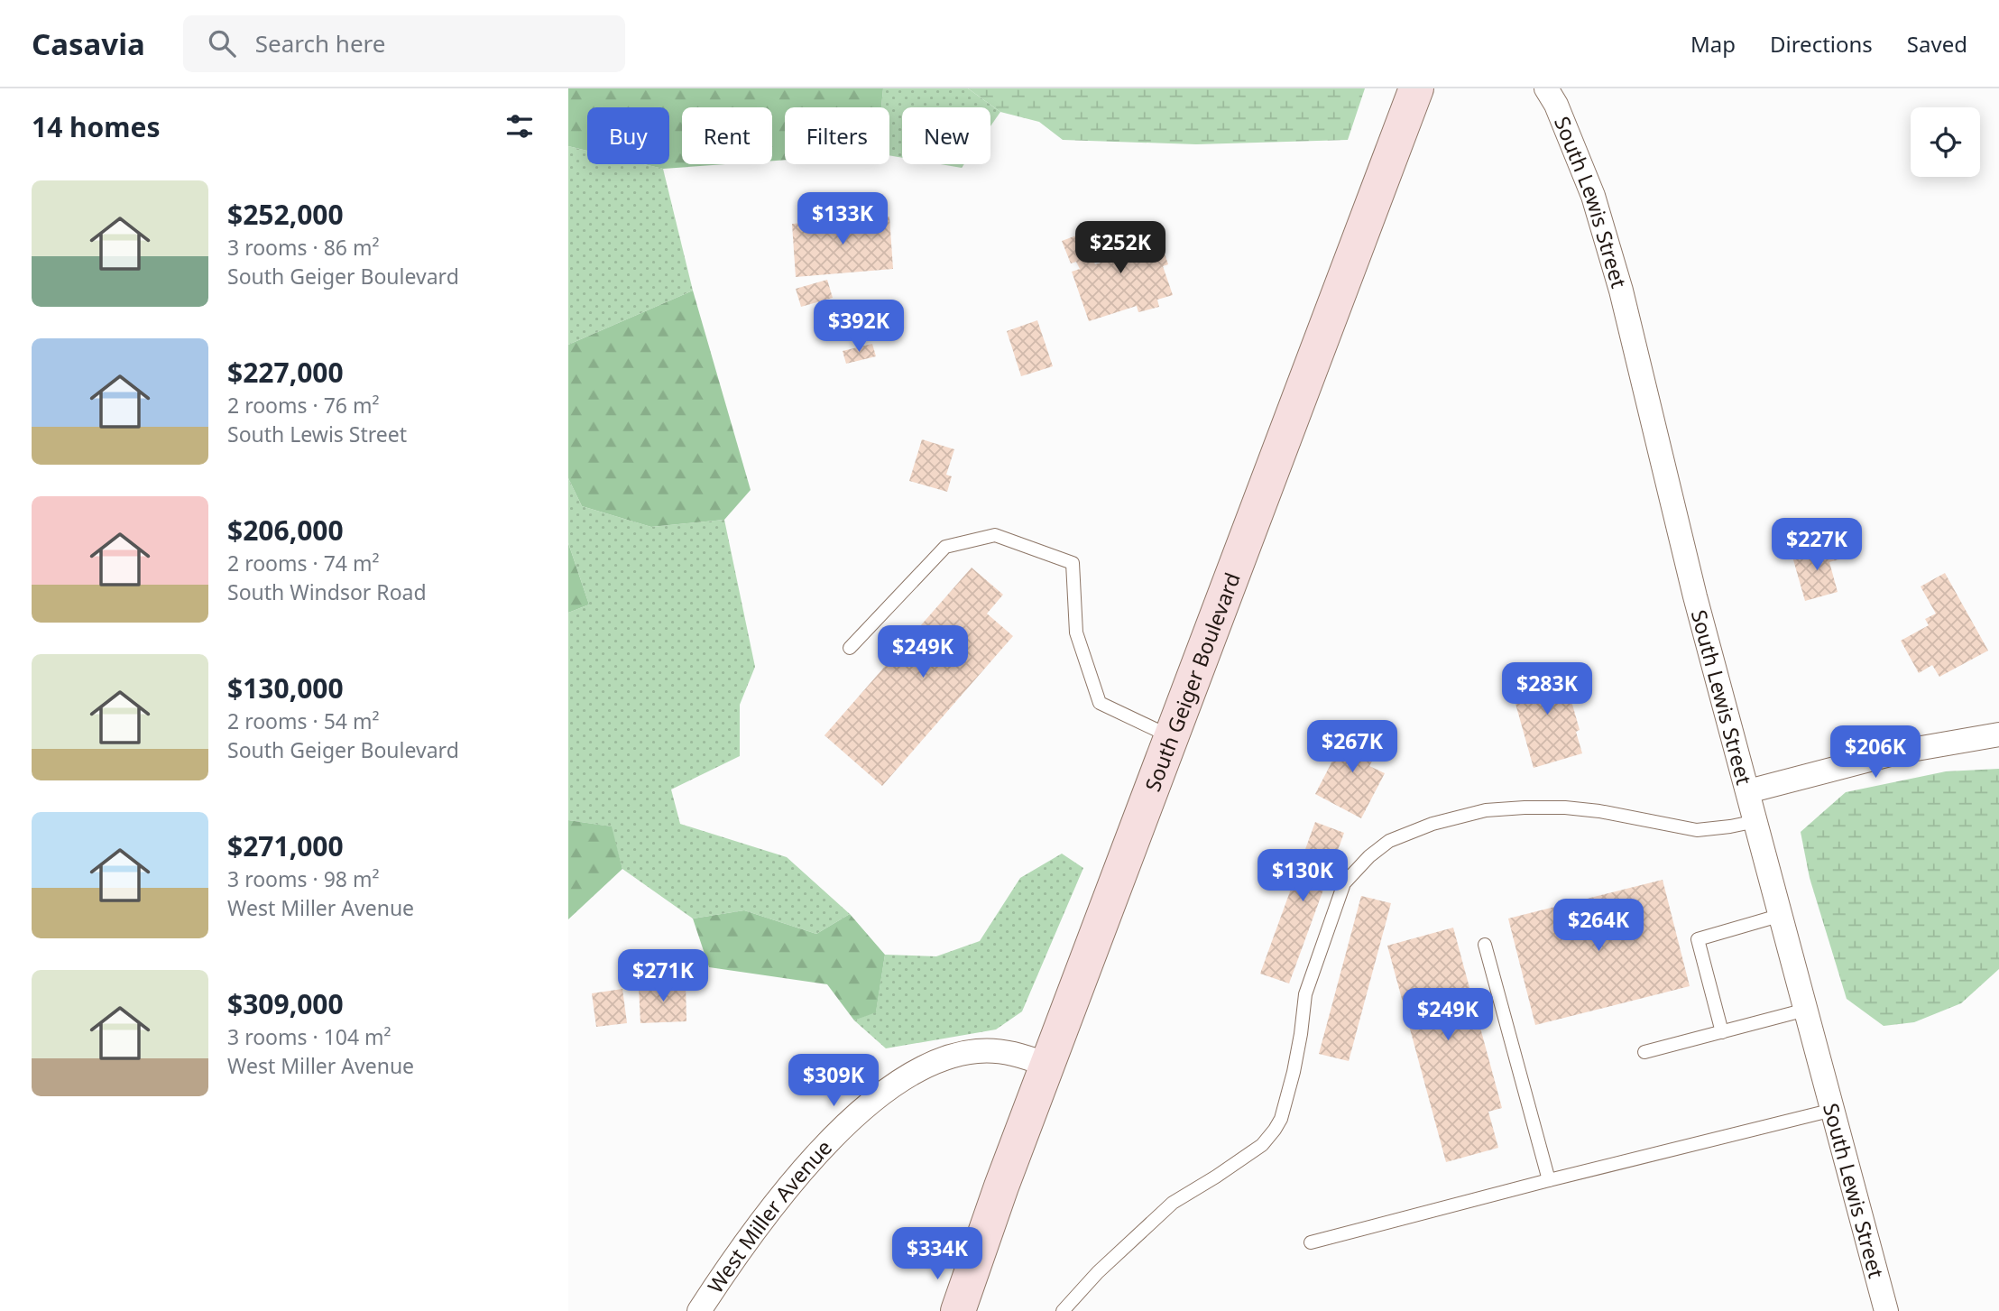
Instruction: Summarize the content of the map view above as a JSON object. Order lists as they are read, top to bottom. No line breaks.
{"streets":{"street":["South Lewis Street","South Geiger Boulevard","West Miller Avenue"]},"crossings":[["South Geiger Boulevard","West Miller Avenue"]],"page":{"header":"Casavia","search":"Search here","nav":["Map","Directions","Saved"],"heading":"14 homes","chip":["Buy","Rent","Filters","New"],"list":[{"name":"$252,000","note":"3 rooms · 86 m² · South Geiger Boulevard"},{"name":"$227,000","note":"2 rooms · 76 m² · South Lewis Street"},{"name":"$206,000","note":"2 rooms · 74 m² · South Windsor Road"},{"name":"$130,000","note":"2 rooms · 54 m² · South Geiger Boulevard"},{"name":"$271,000","note":"3 rooms · 98 m² · West Miller Avenue"},{"name":"$309,000","note":"3 rooms · 104 m² · West Miller Avenue"}],"price":["$133K","$252K","$392K","$227K","$249K","$283K","$267K","$206K","$130K","$264K","$271K","$249K","$309K","$334K"]}}
